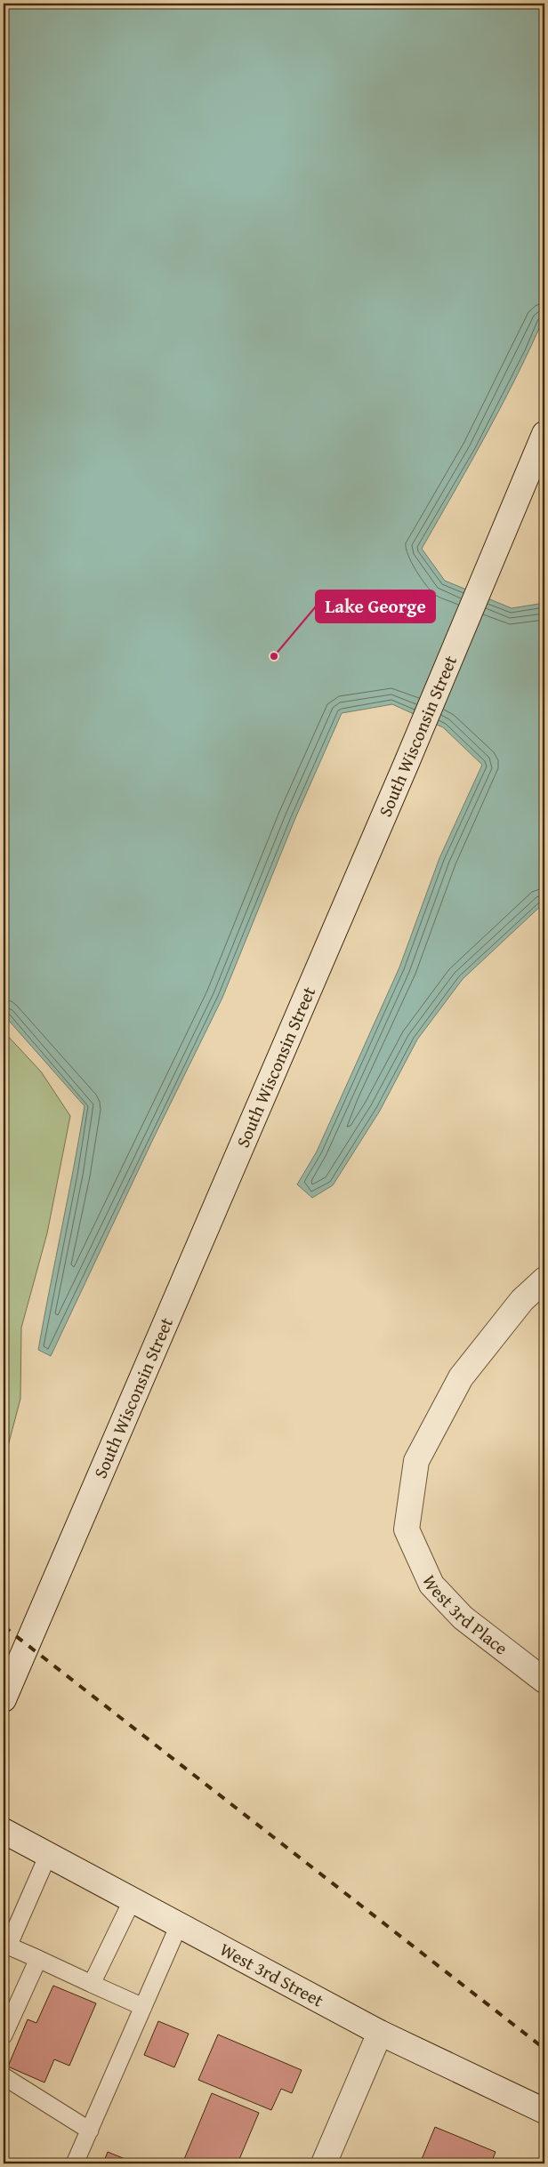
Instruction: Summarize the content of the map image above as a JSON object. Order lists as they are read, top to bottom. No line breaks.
{"streets":{"street":["South Wisconsin Street","West 3rd Place","West 3rd Street"]},"places":["Lake George"]}
